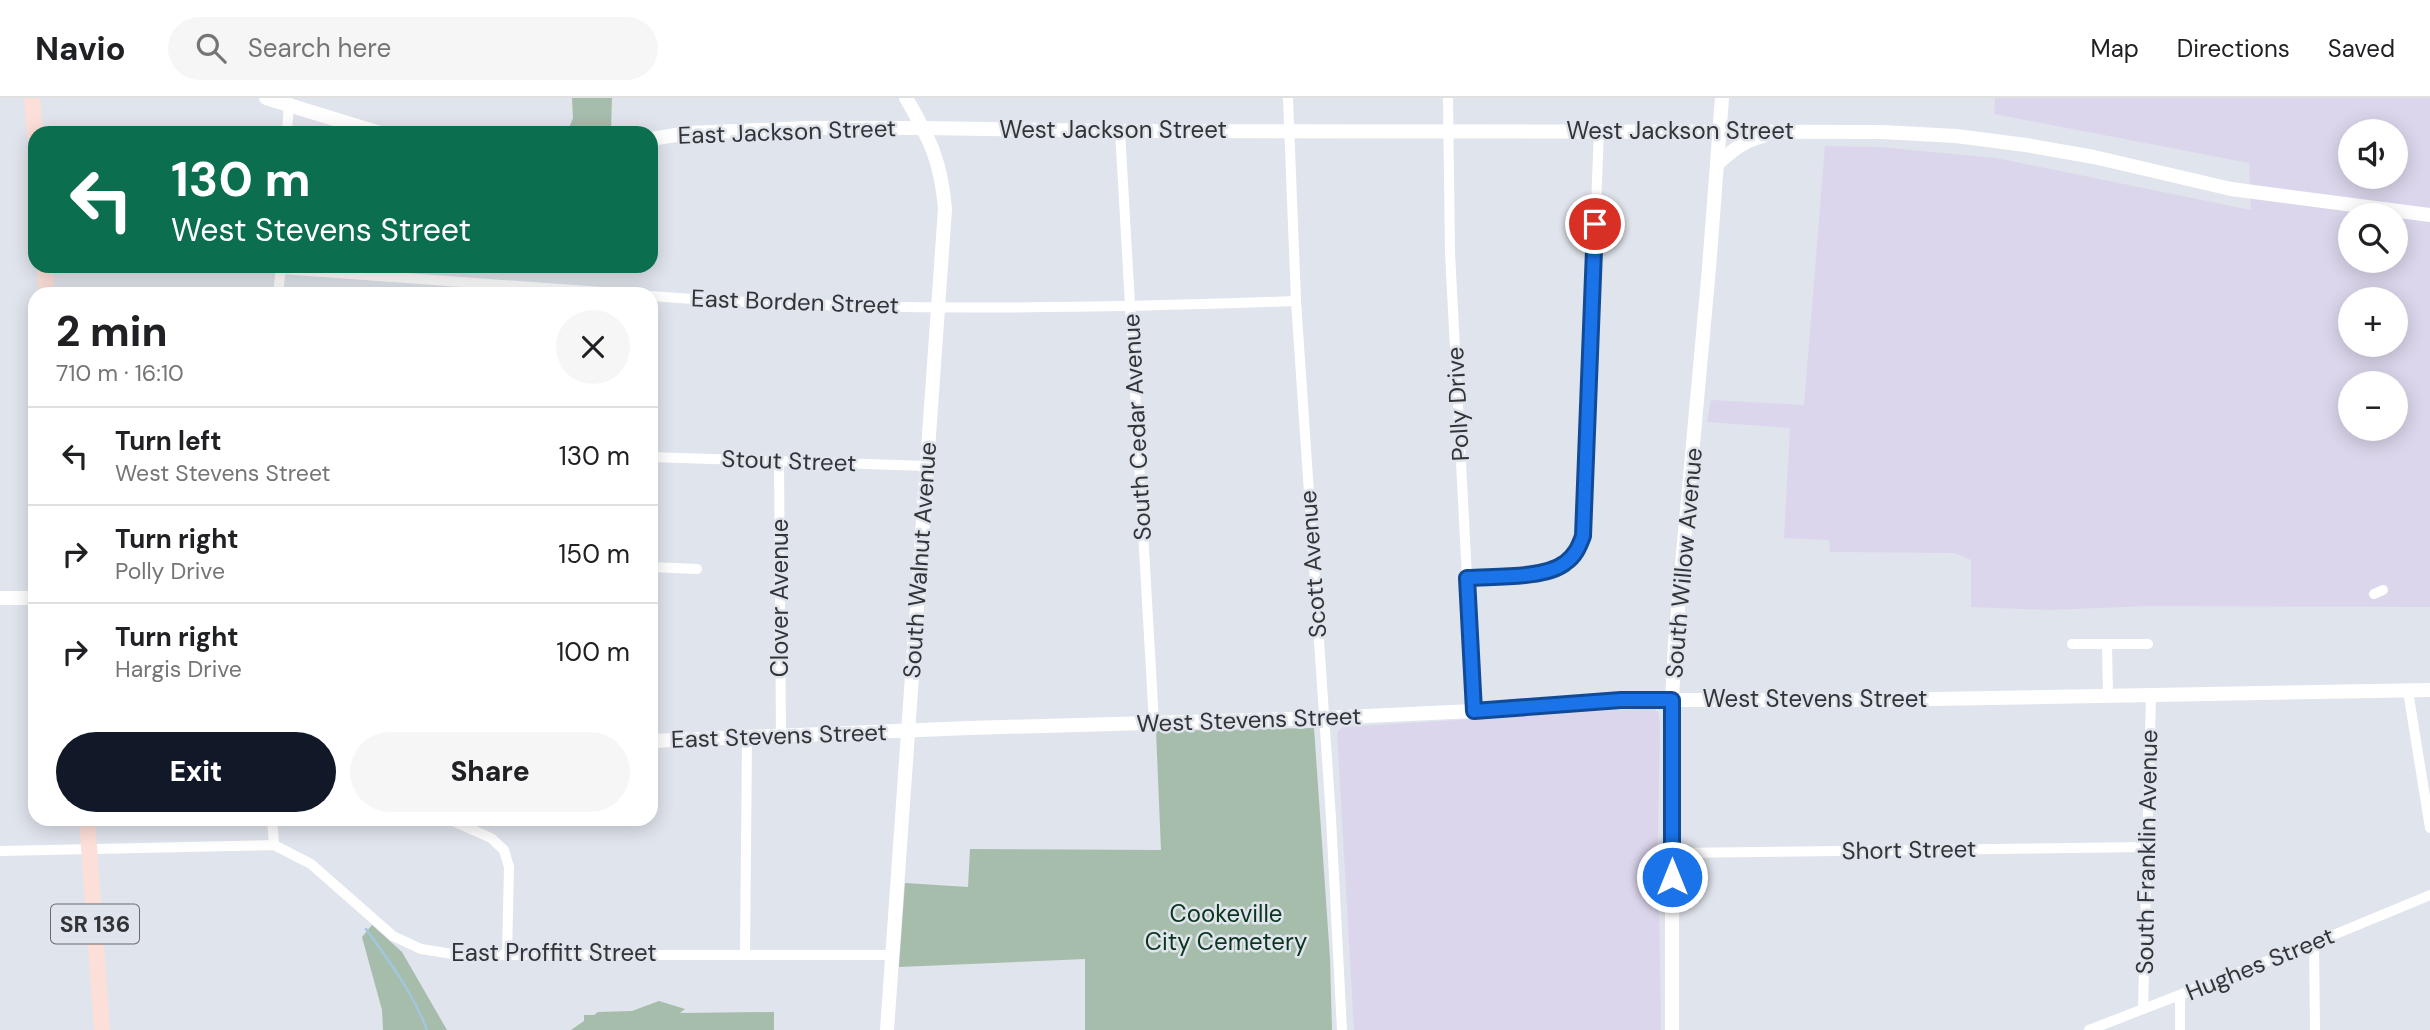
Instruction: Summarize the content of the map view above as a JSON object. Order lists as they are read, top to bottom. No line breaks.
{"streets":{"main road":["SR 136"],"street":["West Jackson Street","East Jackson Street","East Borden Street","Polly Drive","South Cedar Avenue","Stout Street","South Walnut Avenue","South Willow Avenue","Scott Avenue","Clover Avenue","West Stevens Street","East Stevens Street","Short Street","South Franklin Avenue","East Proffitt Street","Hughes Street"]},"crossings":[["West Jackson Street","East Jackson Street"],["West Jackson Street","Polly Drive"],["West Jackson Street","South Cedar Avenue"],["West Jackson Street","South Walnut Avenue"],["West Jackson Street","South Willow Avenue"],["West Jackson Street","Scott Avenue"],["East Jackson Street","South Walnut Avenue"],["East Borden Street","South Cedar Avenue"],["East Borden Street","South Walnut Avenue"],["East Borden Street","Scott Avenue"],["Polly Drive","West Stevens Street"],["South Cedar Avenue","West Stevens Street"],["Stout Street","South Walnut Avenue"],["Stout Street","Clover Avenue"],["South Walnut Avenue","West Stevens Street"],["South Walnut Avenue","East Stevens Street"],["South Walnut Avenue","East Proffitt Street"],["South Willow Avenue","West Stevens Street"],["South Willow Avenue","Short Street"],["Scott Avenue","West Stevens Street"],["Clover Avenue","East Stevens Street"],["West Stevens Street","East Stevens Street"],["West Stevens Street","South Franklin Avenue"],["Short Street","South Franklin Avenue"],["South Franklin Avenue","Hughes Street"],["SR 136","East Proffitt Street"]],"parks":["Cookeville City Cemetery"],"page":{"header":"Navio","search":"Search here","nav":["Map","Directions","Saved"],"map_buttons":["+","−"],"turn":["130 m","West Stevens Street"],"heading":["2 min","710 m · 16:10"],"list":[{"name":"Turn left","note":"West Stevens Street","value":"130 m"},{"name":"Turn right","note":"Polly Drive","value":"150 m"},{"name":"Turn right","note":"Hargis Drive","value":"100 m"}],"buttons":["Exit","Share"]}}
